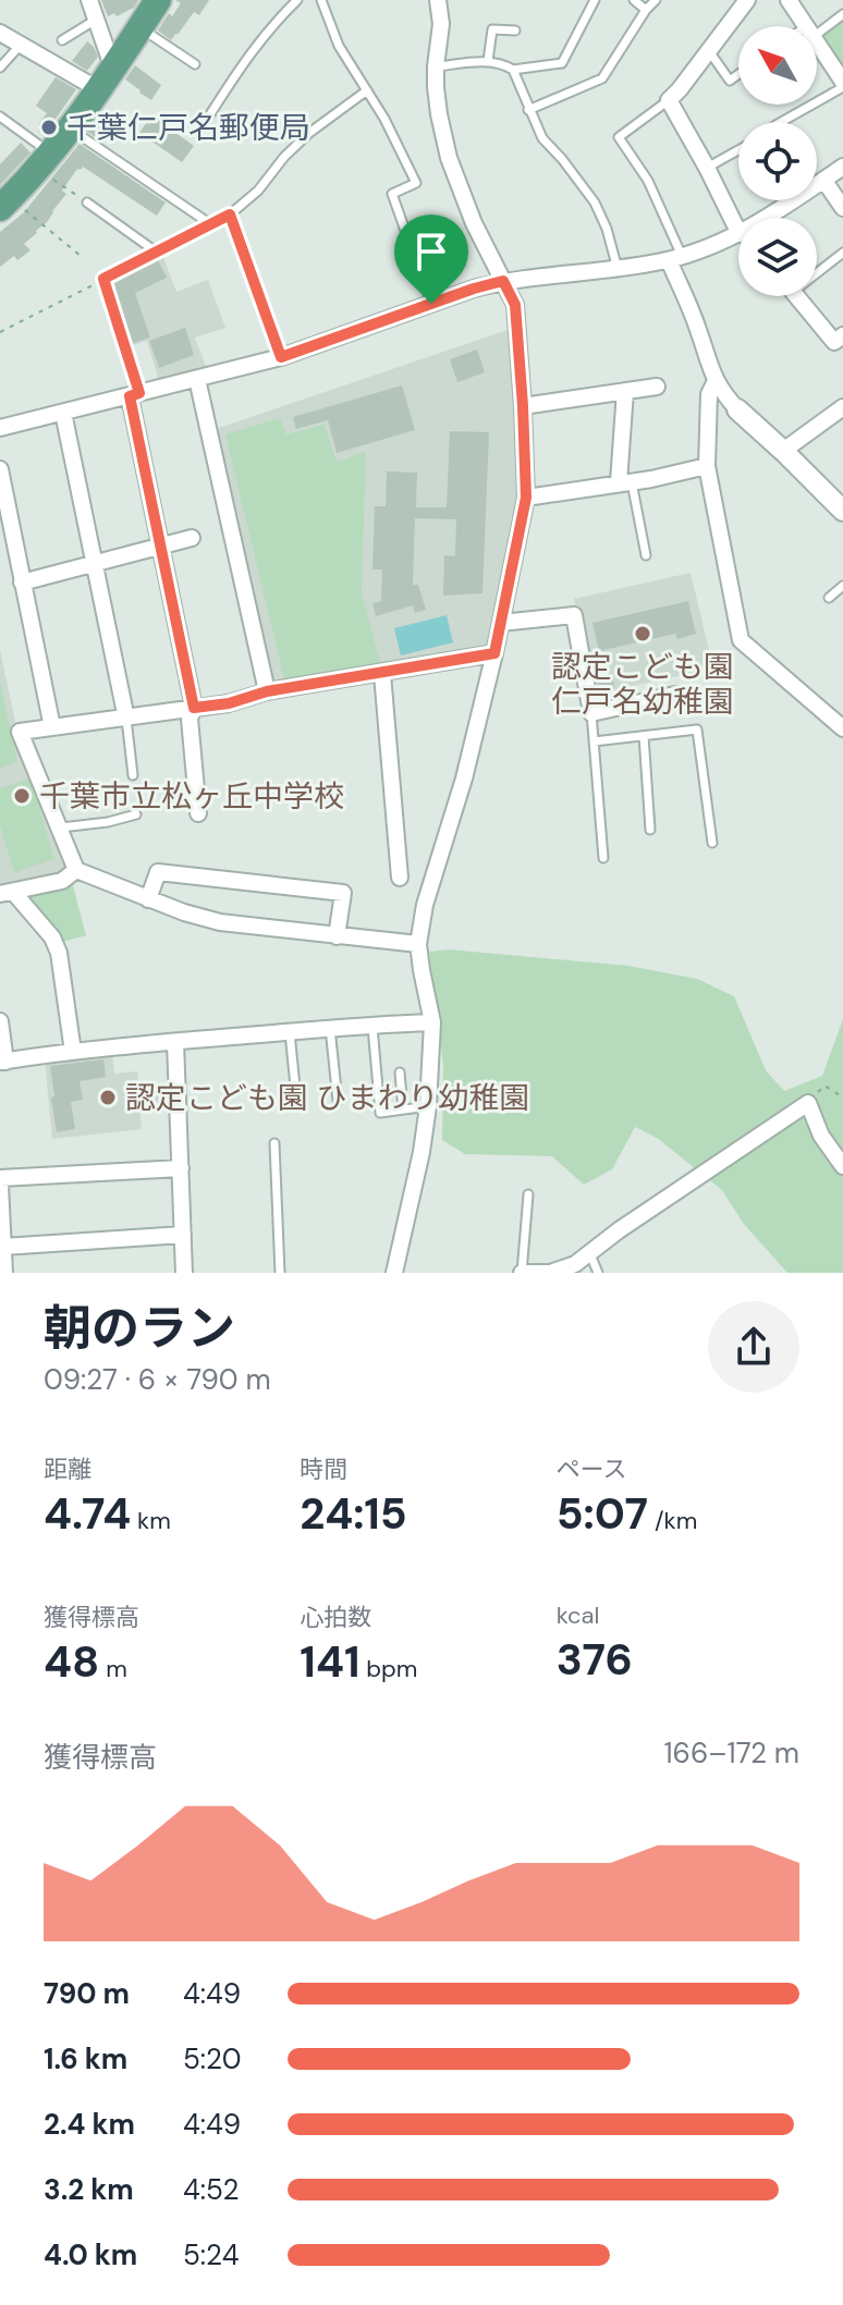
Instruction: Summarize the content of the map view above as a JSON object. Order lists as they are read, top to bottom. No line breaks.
{"places":["千葉仁戸名郵便局","認定こども園 仁戸名幼稚園","千葉市立松ヶ丘中学校","認定こども園 ひまわり幼稚園"],"north":"top left","page":{"heading":["朝のラン","09:27 · 6 × 790 m"],"stats":[["距離","4.74 km"],["時間","24:15"],["ペース","5:07 /km"],["獲得標高","48 m"],["心拍数","141 bpm"],["kcal","376"]],"chart":["獲得標高","166–172 m"],"list":[{"name":"790 m","note":"4:49"},{"name":"1.6 km","note":"5:20"},{"name":"2.4 km","note":"4:49"},{"name":"3.2 km","note":"4:52"},{"name":"4.0 km","note":"5:24"}]}}
